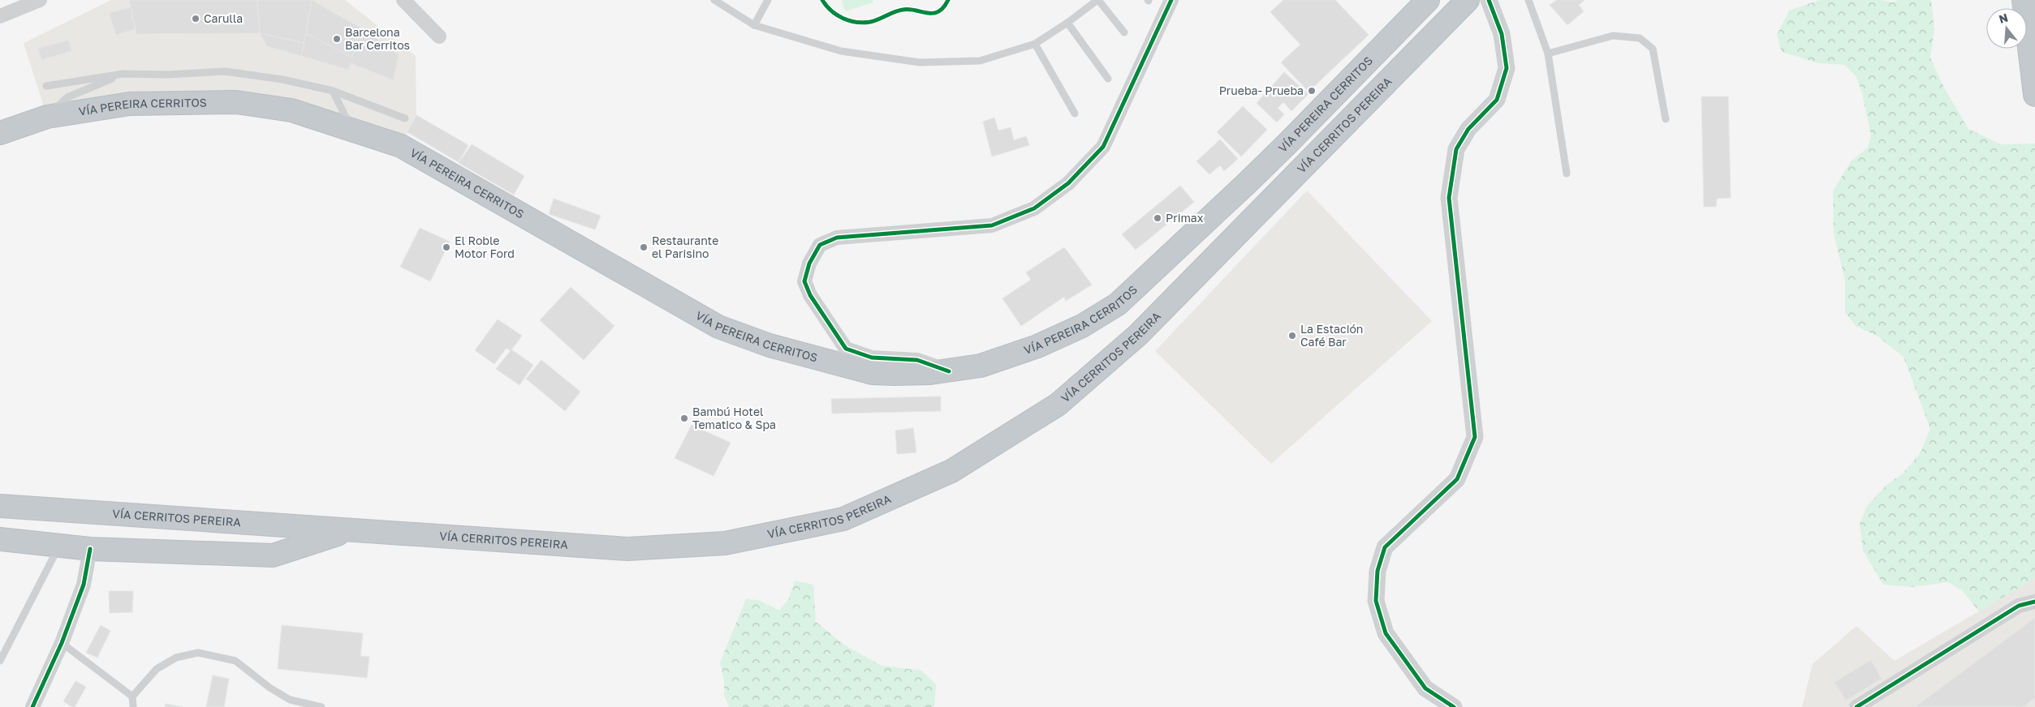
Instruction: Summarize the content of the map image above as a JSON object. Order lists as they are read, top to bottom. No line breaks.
{"streets":{"highway":["VÍA PEREIRA CERRITOS","VÍA CERRITOS PEREIRA"]},"places":["Carulla","Barcelona Bar Cerritos","Prueba- Prueba","Primax","El Roble Motor Ford","Restaurante el Parisino","La Estación Café Bar","Bambú Hotel Tematico & Spa"],"north":"top"}
